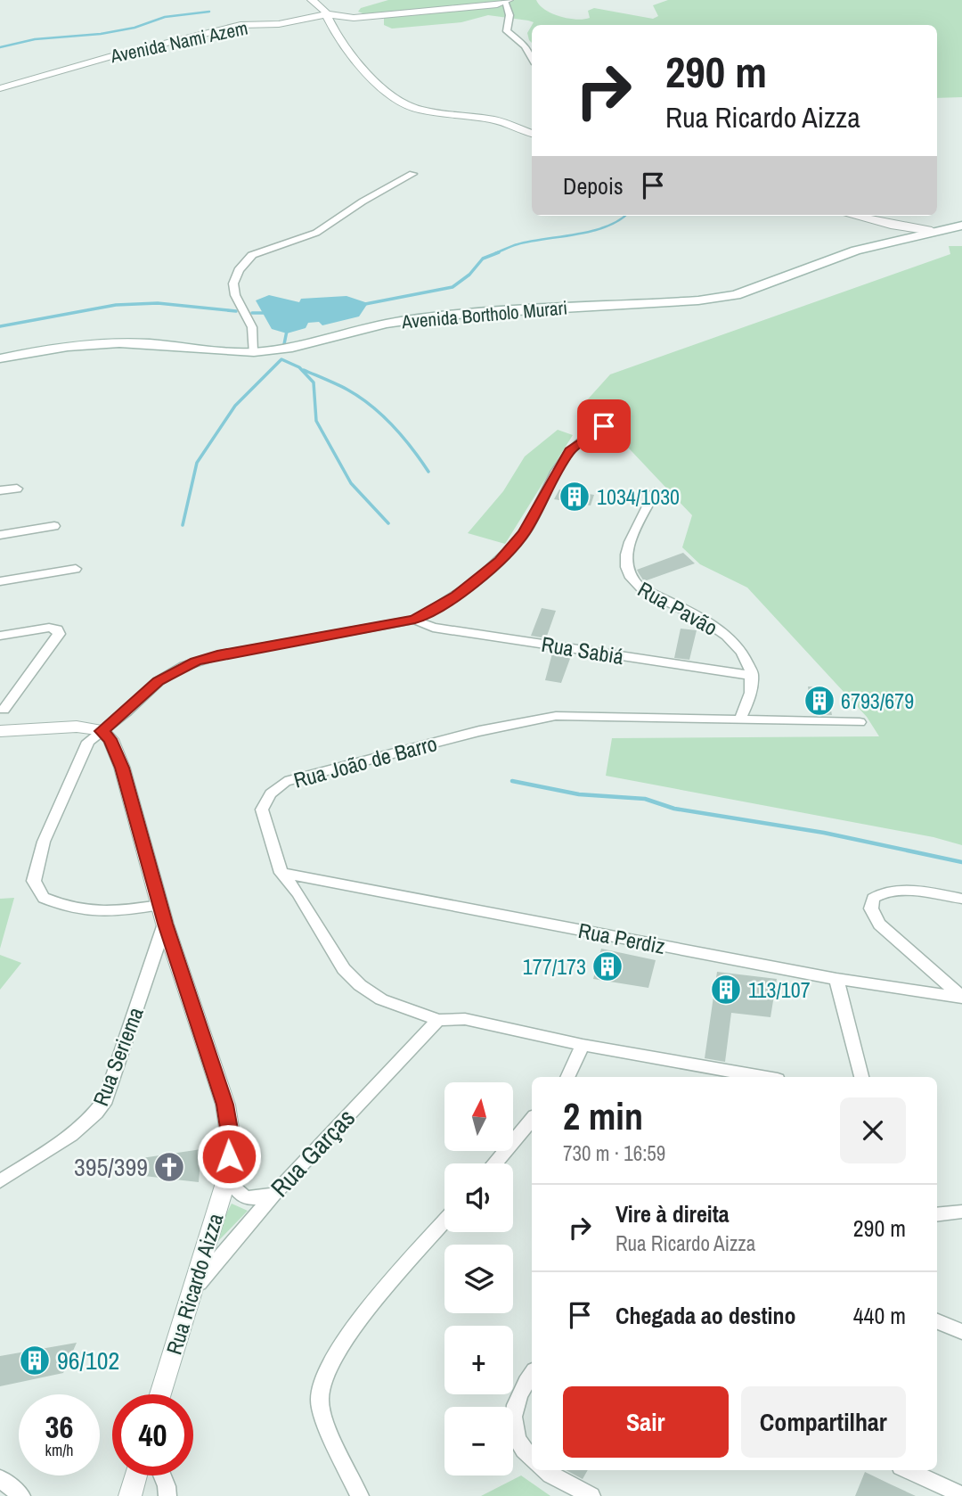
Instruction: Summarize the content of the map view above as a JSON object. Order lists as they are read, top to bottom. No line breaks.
{"streets":{"main road":["Avenida Bortholo Murari"],"street":["Avenida Nami Azem","Rua Pavão","Rua Sabiá","Rua João de Barro","Rua Perdiz","Rua Seriema","Rua Garças","Rua Ricardo Aizza"]},"crossings":[["Rua Pavão","Rua Sabiá"],["Rua João de Barro","Rua Perdiz"],["Rua João de Barro","Rua Garças"],["Rua Seriema","Rua Ricardo Aizza"],["Rua Garças","Rua Ricardo Aizza"]],"places":{"building":["1034/1030","6793/679","177/173","113/107","96/102"],"church":["395/399"]},"north":"top","page":{"turn":["290 m","Rua Ricardo Aizza"],"then":"Depois","heading":["2 min","730 m · 16:59"],"map_buttons":["+","−"],"list":[{"name":"Vire à direita","note":"Rua Ricardo Aizza","value":"290 m"},{"name":"Chegada ao destino","value":"440 m"}],"buttons":["Sair","Compartilhar"],"speed":"36 km/h","limit":"40"}}
